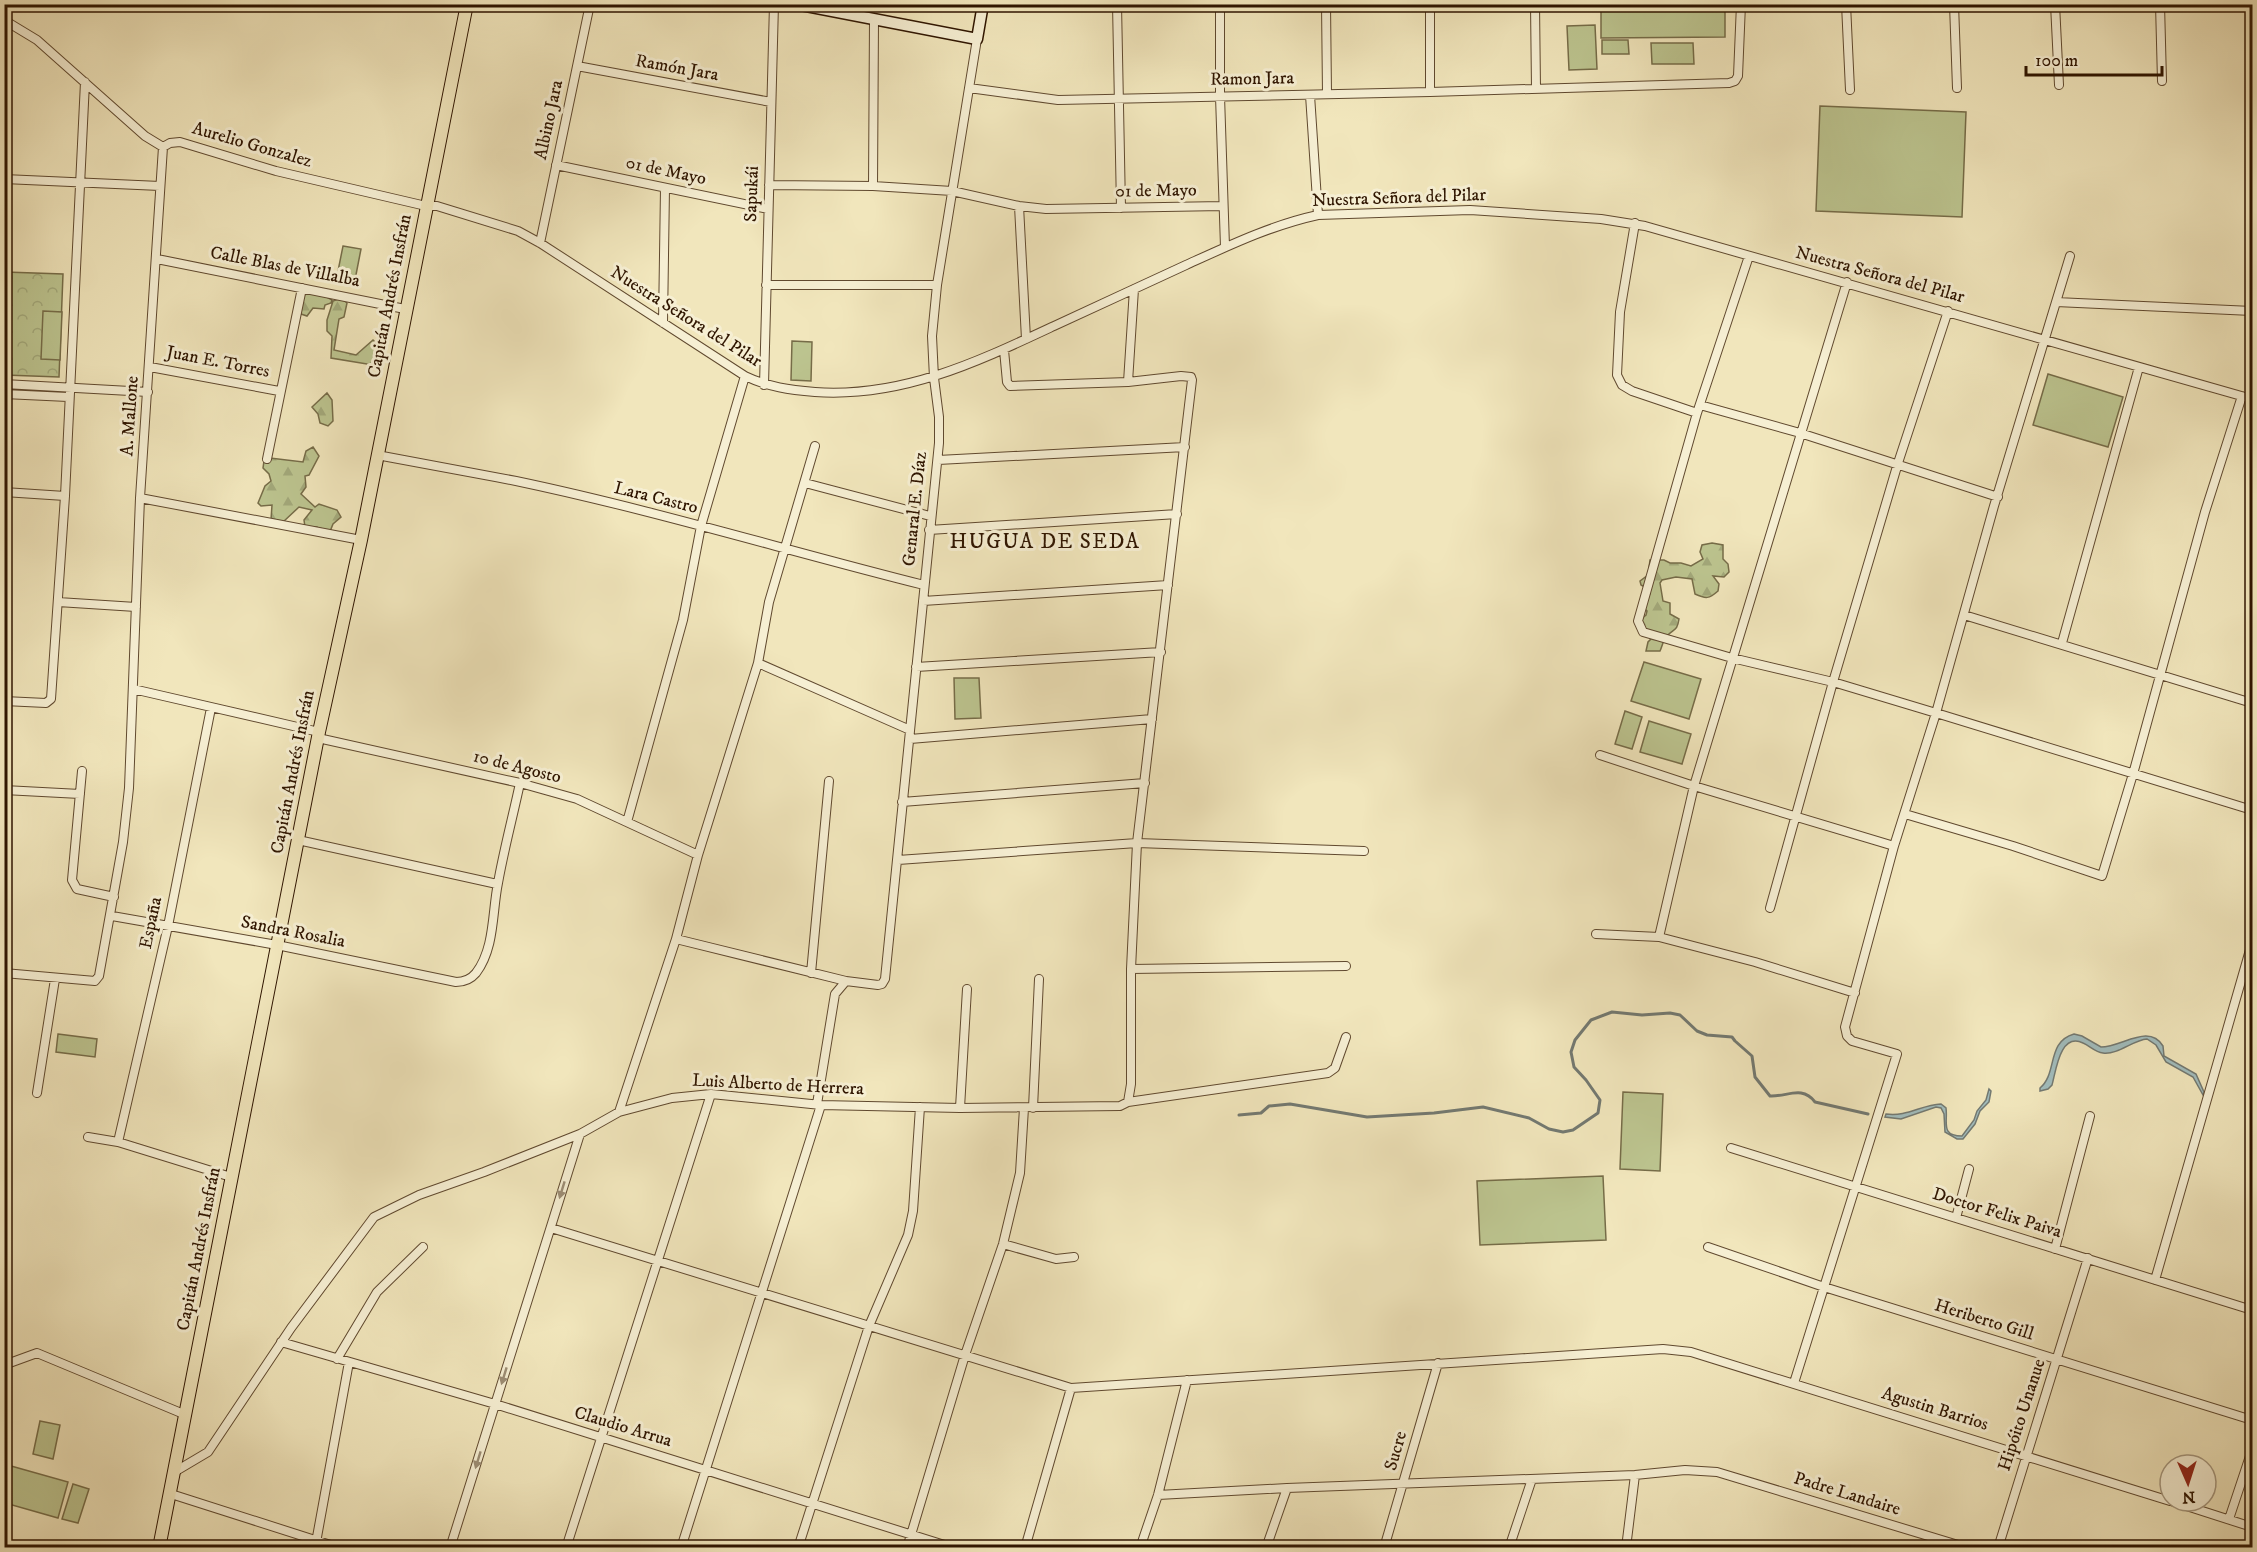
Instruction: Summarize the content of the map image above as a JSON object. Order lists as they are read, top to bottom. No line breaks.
{"streets":{"main road":["Capitán Andrés Insfrán"],"street":["Ramón Jara","Ramon Jara","Albino Jara","Aurelio Gonzalez","01 de Mayo","Sapukái","Nuestra Señora del Pilar","Calle Blas de Villalba","Juan E. Torres","A. Mallone","Lara Castro","Genaral E. Díaz","10 de Agosto","España","Sandra Rosalia","Luis Alberto de Herrera","Doctor Felix Paiva","Heriberto Gill","Agustin Barrios","Hipóito Unanue","Claudio Arrua","Sucre","Padre Landaire"]},"crossings":[["Ramón Jara","Albino Jara"],["Ramón Jara","Sapukái"],["Ramon Jara","Genaral E. Díaz"],["Albino Jara","01 de Mayo"],["Albino Jara","Nuestra Señora del Pilar"],["Aurelio Gonzalez","Nuestra Señora del Pilar"],["Aurelio Gonzalez","Capitán Andrés Insfrán"],["Aurelio Gonzalez","A. Mallone"],["01 de Mayo","Sapukái"],["01 de Mayo","Genaral E. Díaz"],["Sapukái","Nuestra Señora del Pilar"],["Nuestra Señora del Pilar","Capitán Andrés Insfrán"],["Nuestra Señora del Pilar","Genaral E. Díaz"],["Calle Blas de Villalba","Capitán Andrés Insfrán"],["Calle Blas de Villalba","A. Mallone"],["Capitán Andrés Insfrán","Lara Castro"],["Capitán Andrés Insfrán","10 de Agosto"],["Capitán Andrés Insfrán","Sandra Rosalia"],["Capitán Andrés Insfrán","Luis Alberto de Herrera"],["Juan E. Torres","A. Mallone"],["A. Mallone","10 de Agosto"],["A. Mallone","Sandra Rosalia"],["Lara Castro","Genaral E. Díaz"],["10 de Agosto","España"],["España","Sandra Rosalia"],["Luis Alberto de Herrera","Claudio Arrua"],["Doctor Felix Paiva","Hipóito Unanue"],["Heriberto Gill","Hipóito Unanue"],["Agustin Barrios","Hipóito Unanue"],["Agustin Barrios","Sucre"],["Sucre","Padre Landaire"]],"districts":["HUGUA DE SEDA"],"scale_bar":"100 m","north":"bottom"}
